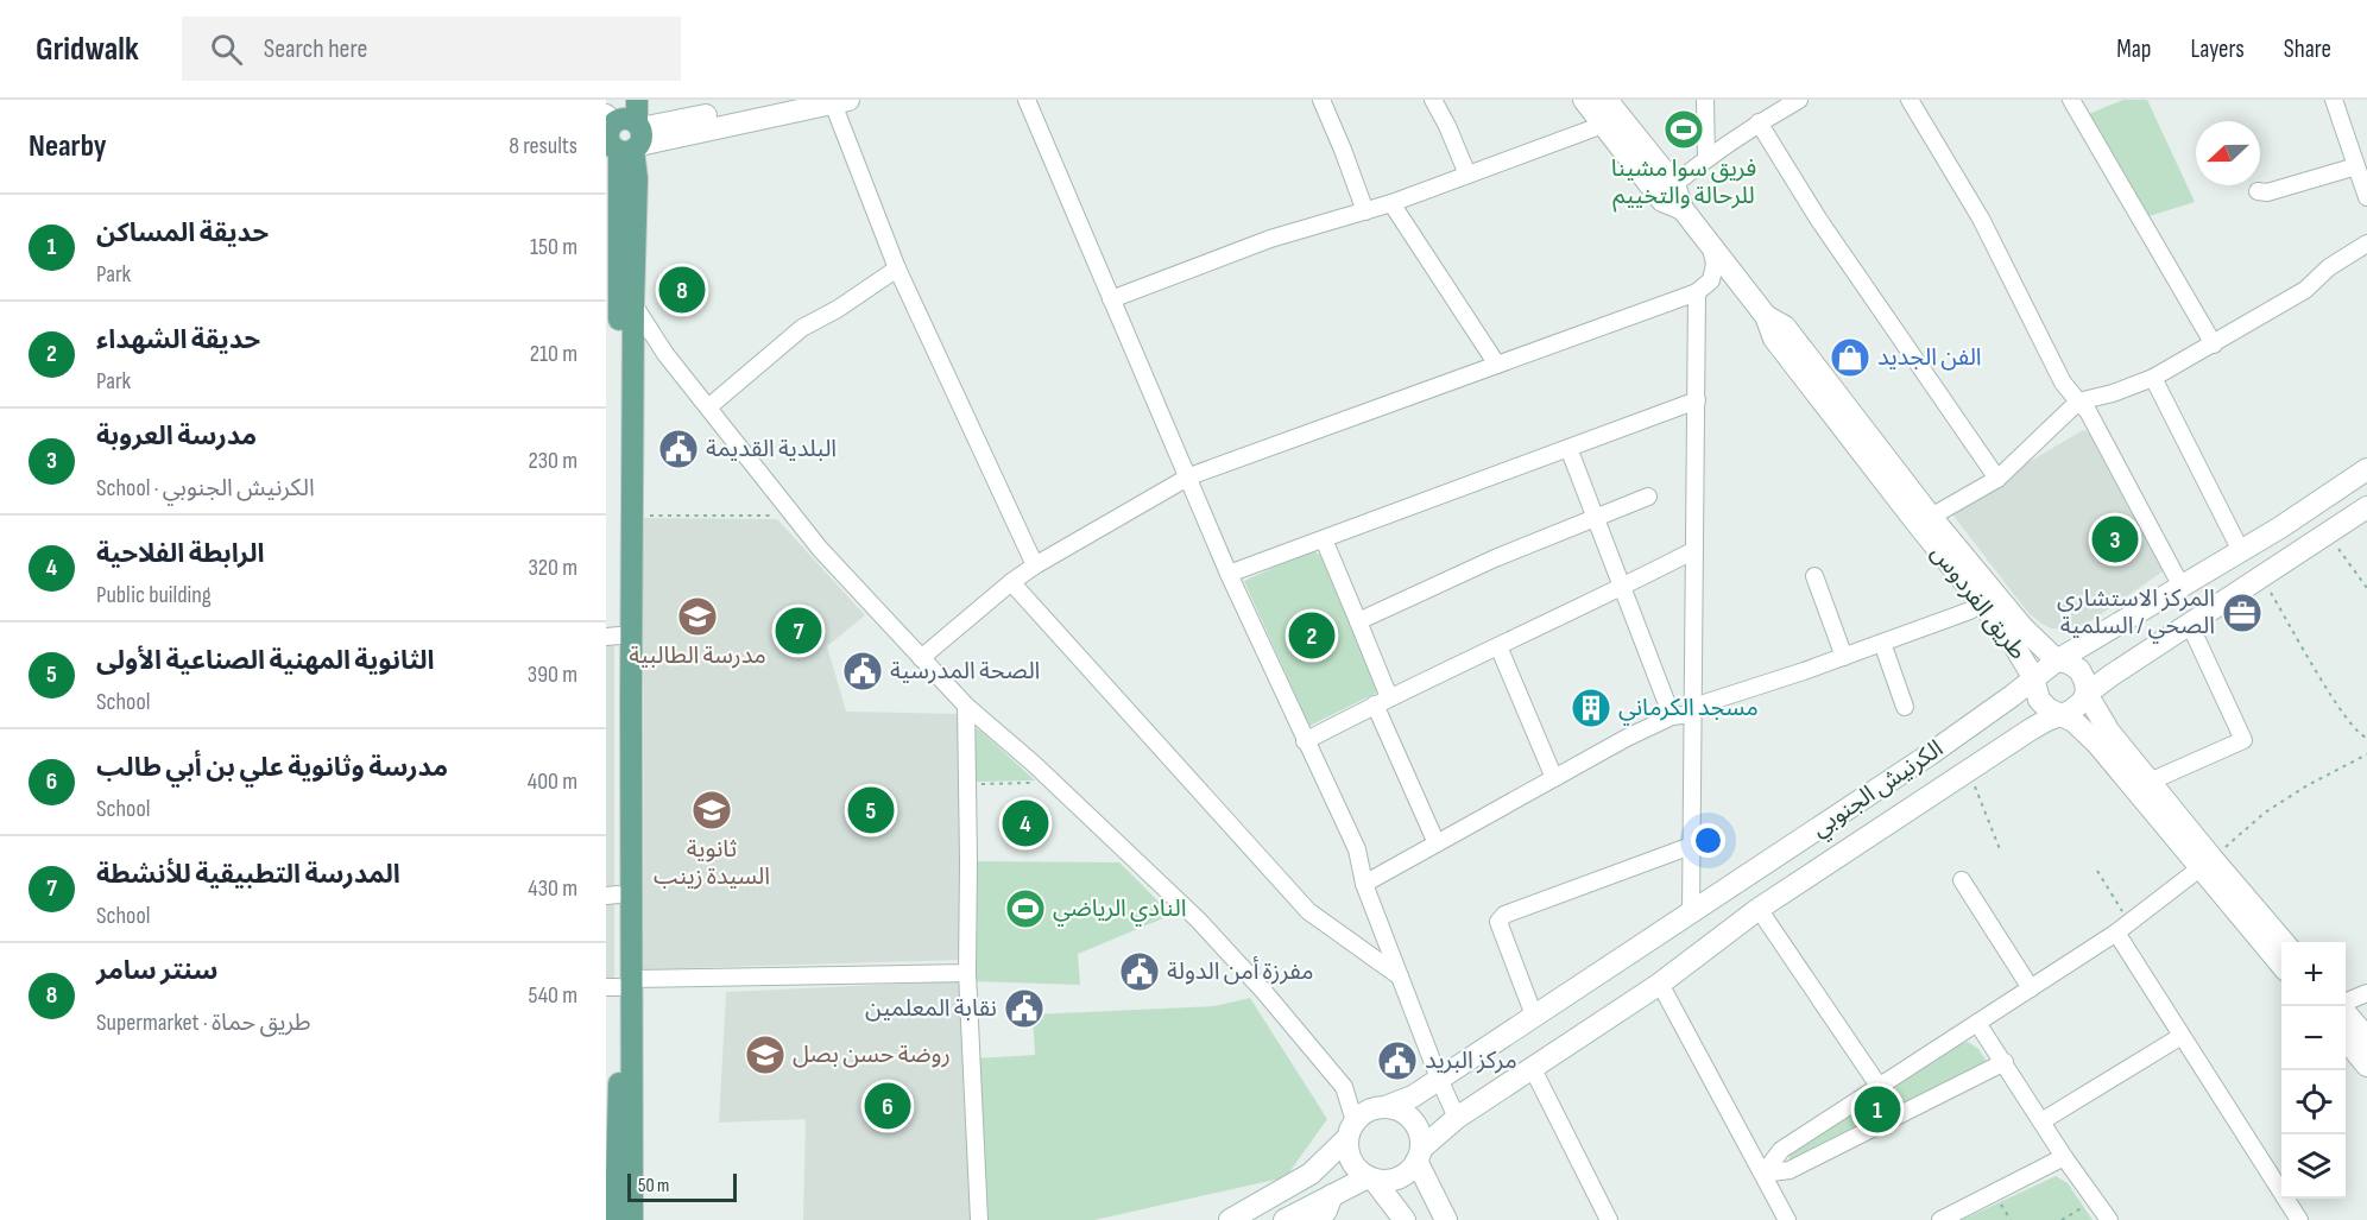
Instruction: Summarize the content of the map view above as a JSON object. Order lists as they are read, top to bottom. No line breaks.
{"streets":{"main road":["طريق الفردوس","الكرنيش الجنوبي"]},"crossings":[["طريق الفردوس","الكرنيش الجنوبي"]],"places":{"sports":["فريق سوا مشينا للرحالة والتخييم","النادي الرياضي"],"shop":["الفن الجديد"],"public building":["البلدية القديمة","الصحة المدرسية","مفرزة أمن الدولة","نقابة المعلمين","مركز البريد"],"office":["المركز الاستشاري الصحي / السلمية"],"school or university":["مدرسة الطالبية","ثانوية السيدة زينب","روضة حسن بصل"],"building":["مسجد الكرماني"]},"scale_bar":"50 m","north":"left","page":{"header":"Gridwalk","search":"Search here","nav":["Map","Layers","Share"],"heading":["Nearby","8 results"],"list":[{"mark":"1","name":"حديقة المساكن","note":"Park","value":"150 m"},{"mark":"2","name":"حديقة الشهداء","note":"Park","value":"210 m"},{"mark":"3","name":"مدرسة العروبة","note":"School · الكرنيش الجنوبي","value":"230 m"},{"mark":"4","name":"الرابطة الفلاحية","note":"Public building","value":"320 m"},{"mark":"5","name":"الثانوية المهنية الصناعية الأولى","note":"School","value":"390 m"},{"mark":"6","name":"مدرسة وثانوية علي بن أبي طالب","note":"School","value":"400 m"},{"mark":"7","name":"المدرسة التطبيقية للأنشطة","note":"School","value":"430 m"},{"mark":"8","name":"سنتر سامر","note":"Supermarket · طريق حماة","value":"540 m"}],"pins":["8","3","7","2","5","4","6","1"],"map_buttons":["+","−"],"scale":"50 m"}}
